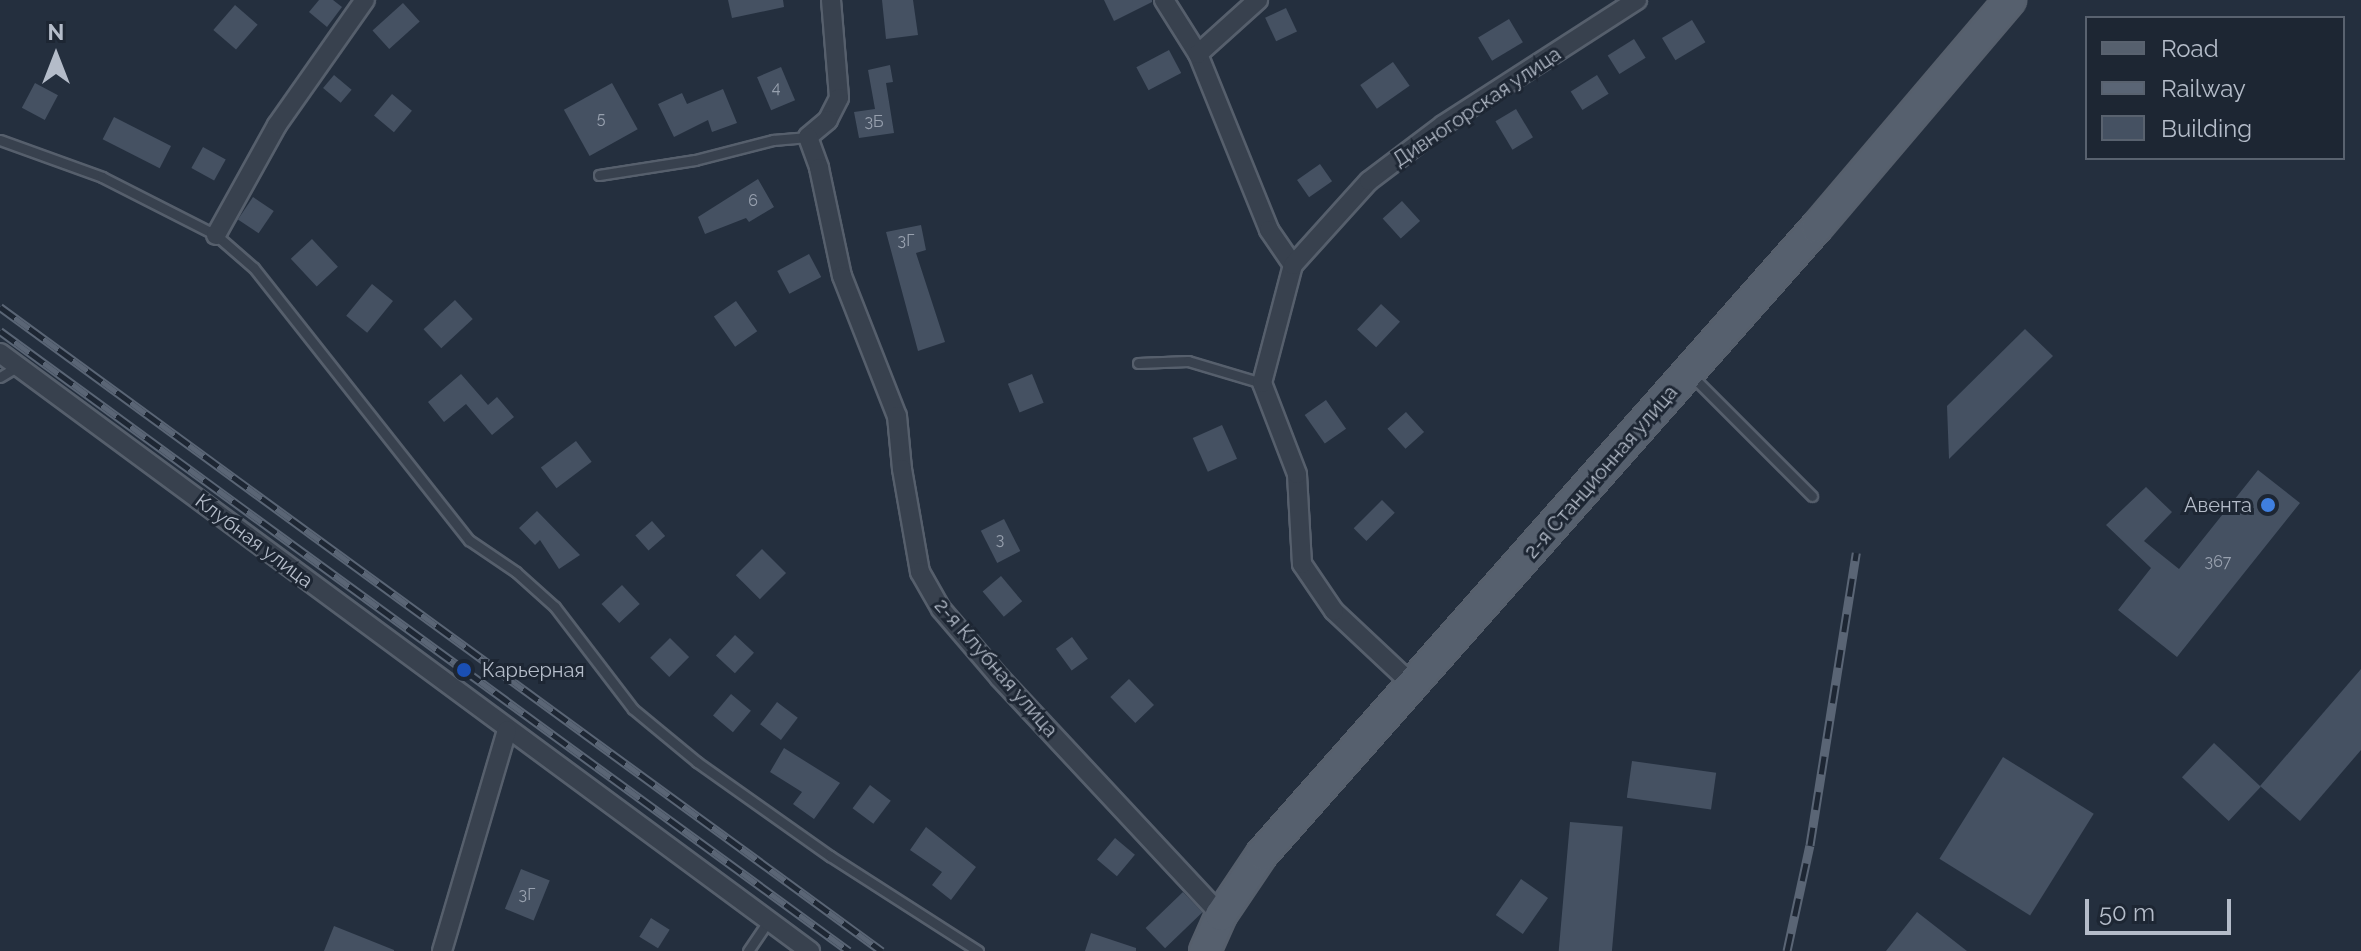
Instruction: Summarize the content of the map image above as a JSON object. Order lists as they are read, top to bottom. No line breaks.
{"streets":{"main road":["2-я Станционная улица"],"street":["Дивногорская улица","Клубная улица","2-я Клубная улица"]},"crossings":[["2-я Станционная улица","2-я Клубная улица"]],"places":["Авента","Карьерная"],"house_numbers":["4","5","3Б","6","3Г","3","367","3Г"],"legend":["Road","Railway","Building"],"scale_bar":"50 m","north":"top"}
